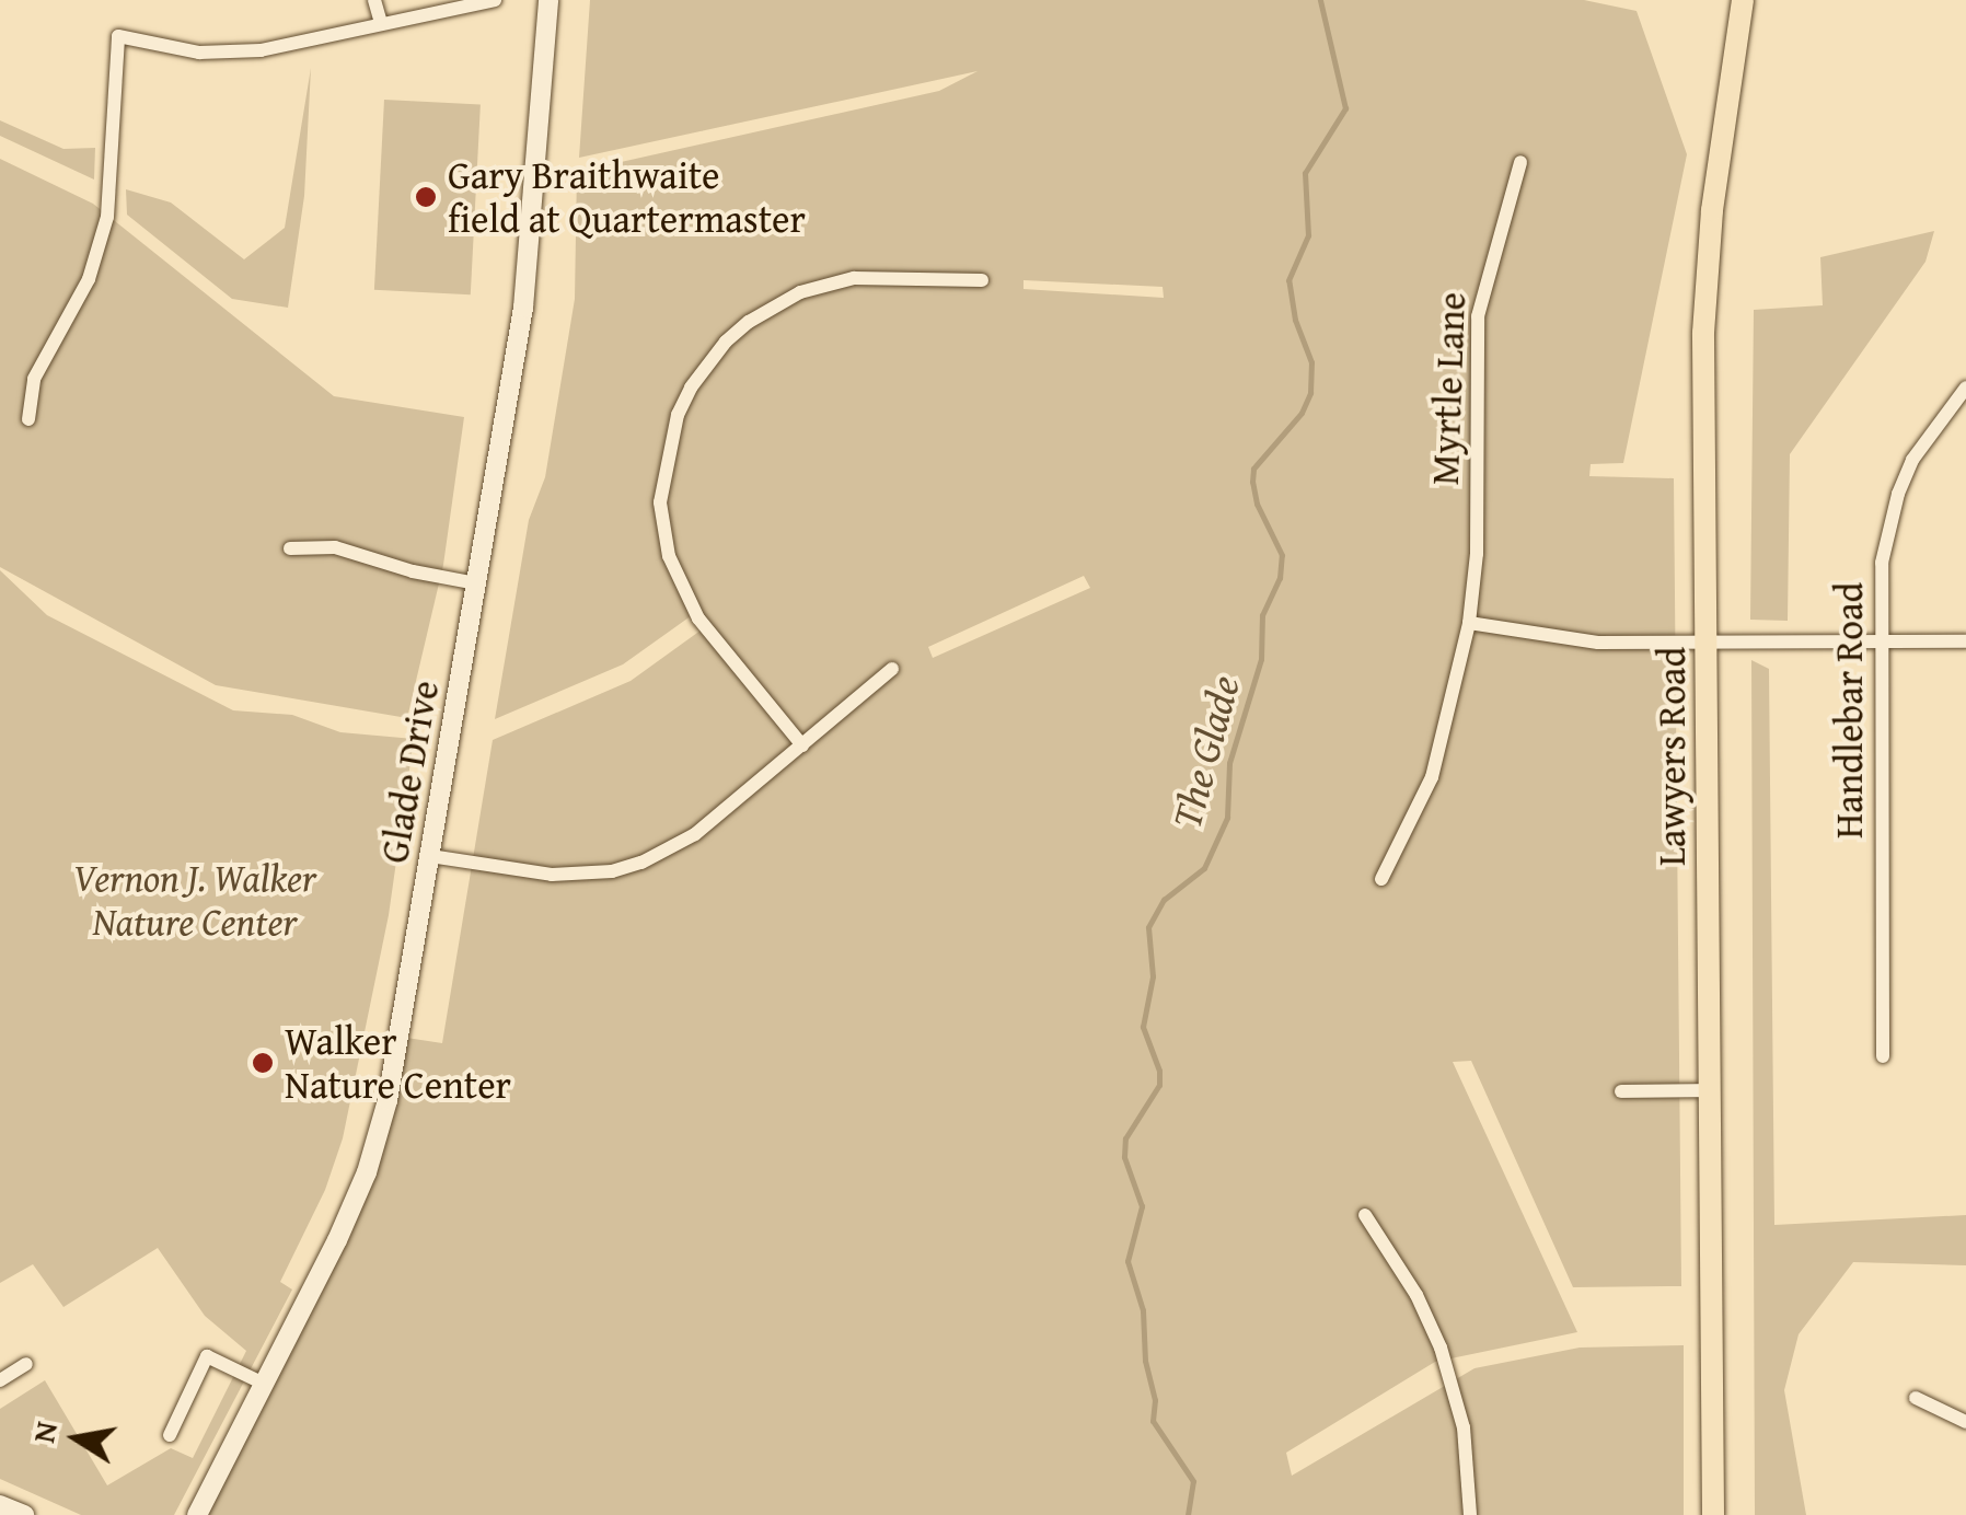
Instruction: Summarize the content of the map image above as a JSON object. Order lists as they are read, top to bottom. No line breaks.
{"streets":{"main road":["Lawyers Road"],"street":["Myrtle Lane","Handlebar Road","Glade Drive"]},"water":["The Glade"],"parks":["Vernon J. Walker Nature Center"],"places":["Gary Braithwaite field at Quartermaster","Walker Nature Center"],"north":"left"}
